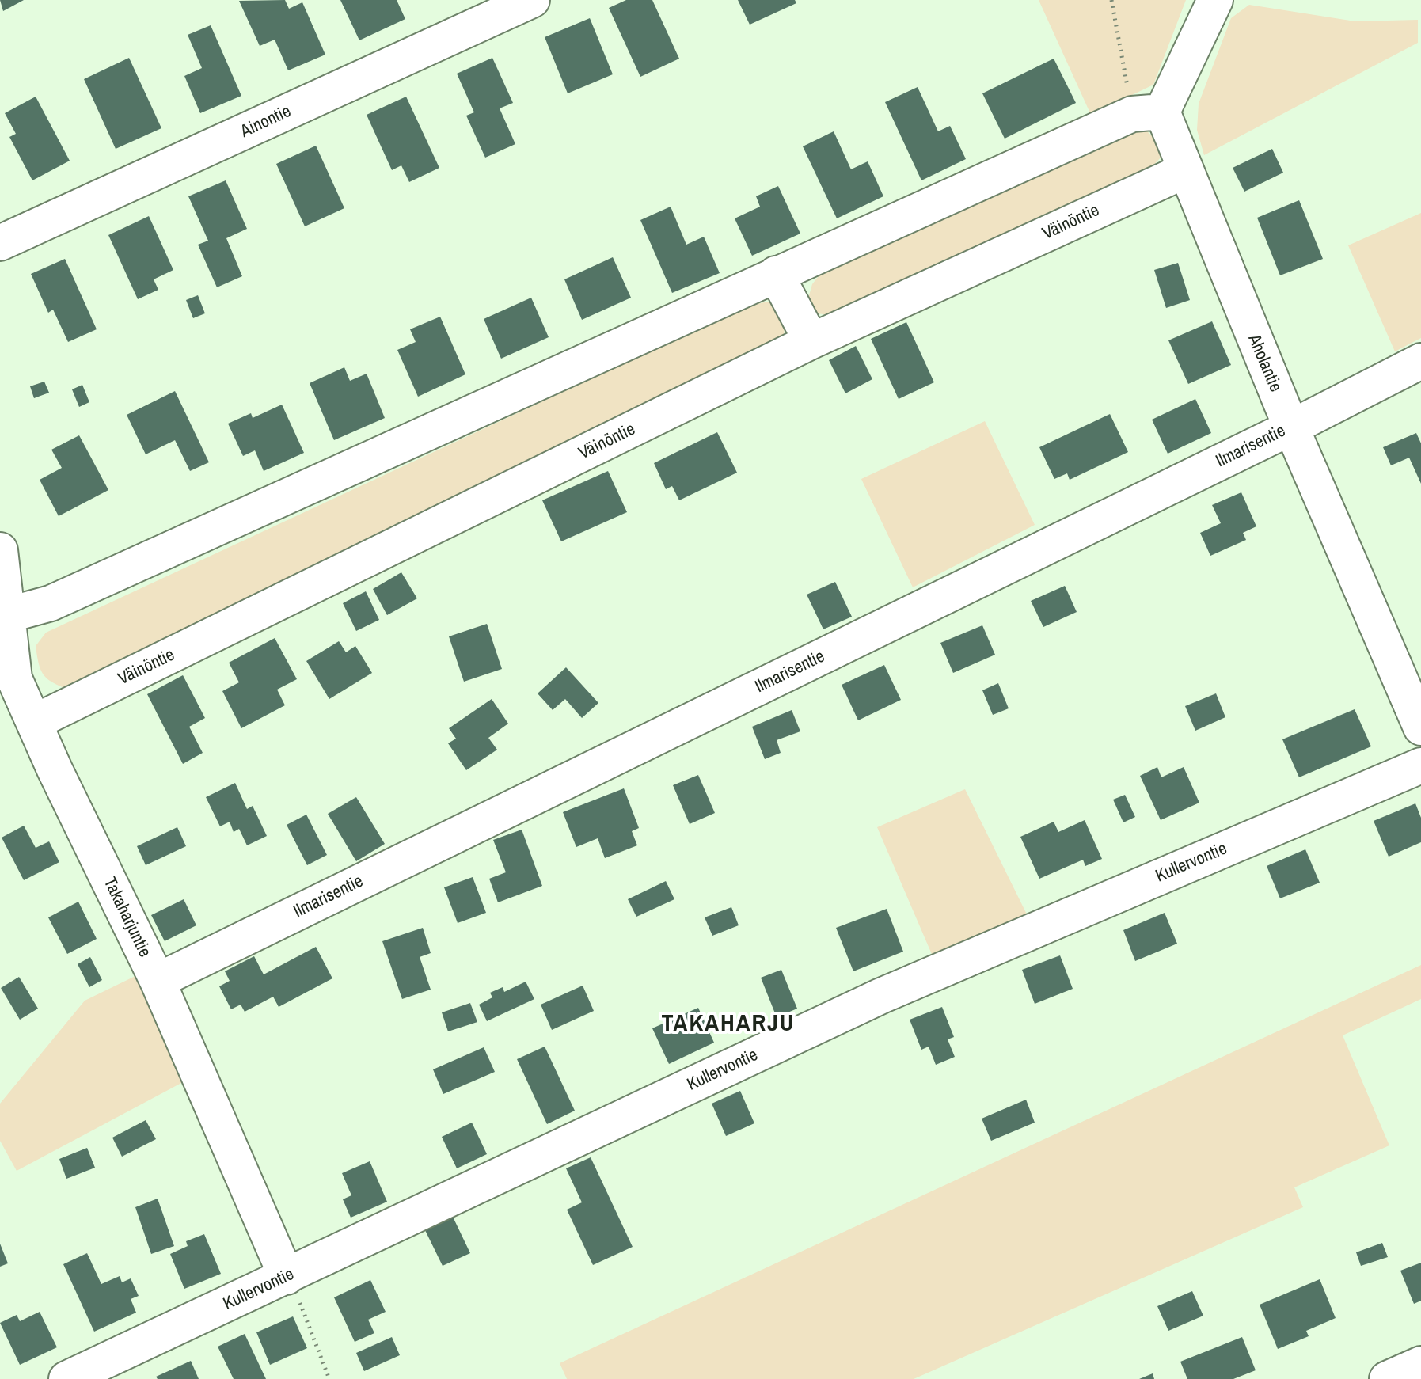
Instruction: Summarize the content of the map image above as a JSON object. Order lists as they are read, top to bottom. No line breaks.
{"streets":{"street":["Ainontie","Väinöntie","Aholantie","Ilmarisentie","Kullervontie","Takaharjuntie"]},"crossings":[["Väinöntie","Aholantie"],["Väinöntie","Takaharjuntie"],["Aholantie","Ilmarisentie"],["Ilmarisentie","Takaharjuntie"],["Kullervontie","Takaharjuntie"]],"districts":["TAKAHARJU"]}
